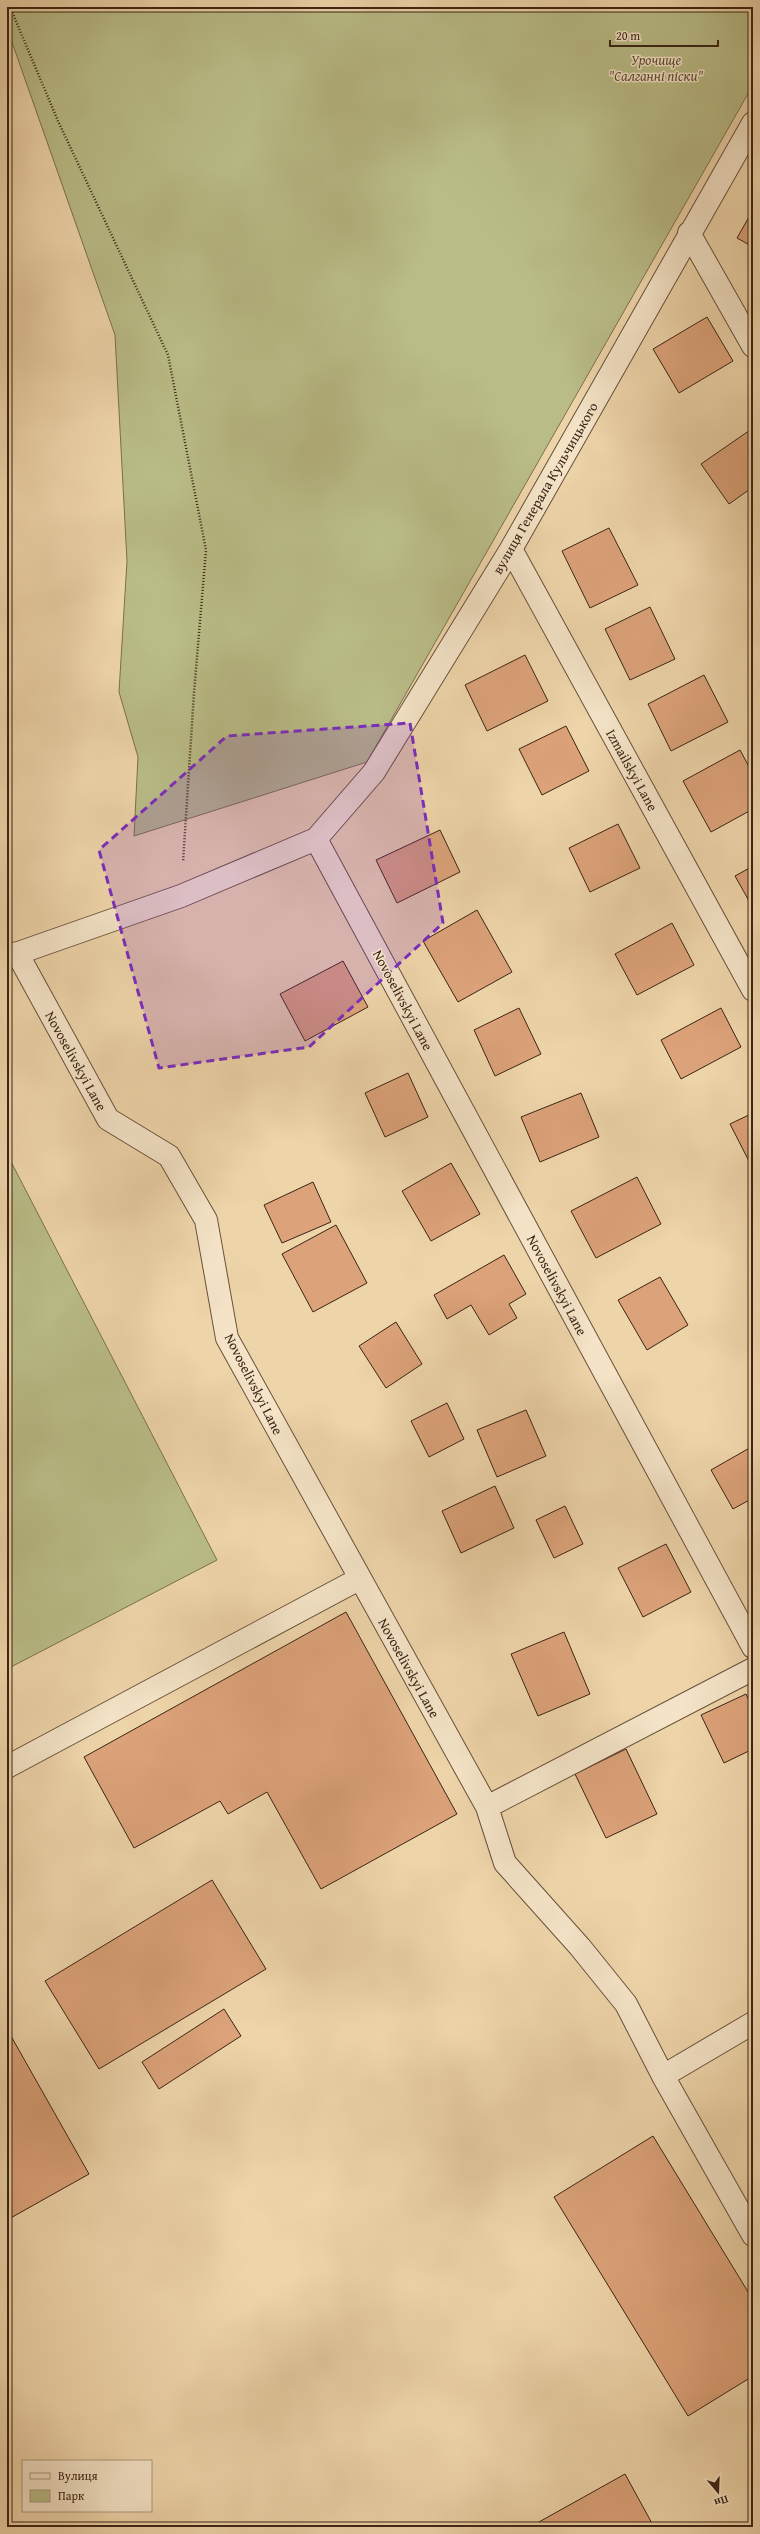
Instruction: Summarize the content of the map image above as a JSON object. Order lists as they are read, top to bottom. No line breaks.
{"streets":{"street":["вулиця Генерала Кульчицького","Izmailskyi Lane","Novoselivskyi Lane"]},"crossings":[["вулиця Генерала Кульчицького","Izmailskyi Lane"],["вулиця Генерала Кульчицького","Novoselivskyi Lane"]],"parks":["Урочище \"Салганні піски\""],"legend":["Вулиця","Парк"],"scale_bar":"20 m","north":"bottom"}
